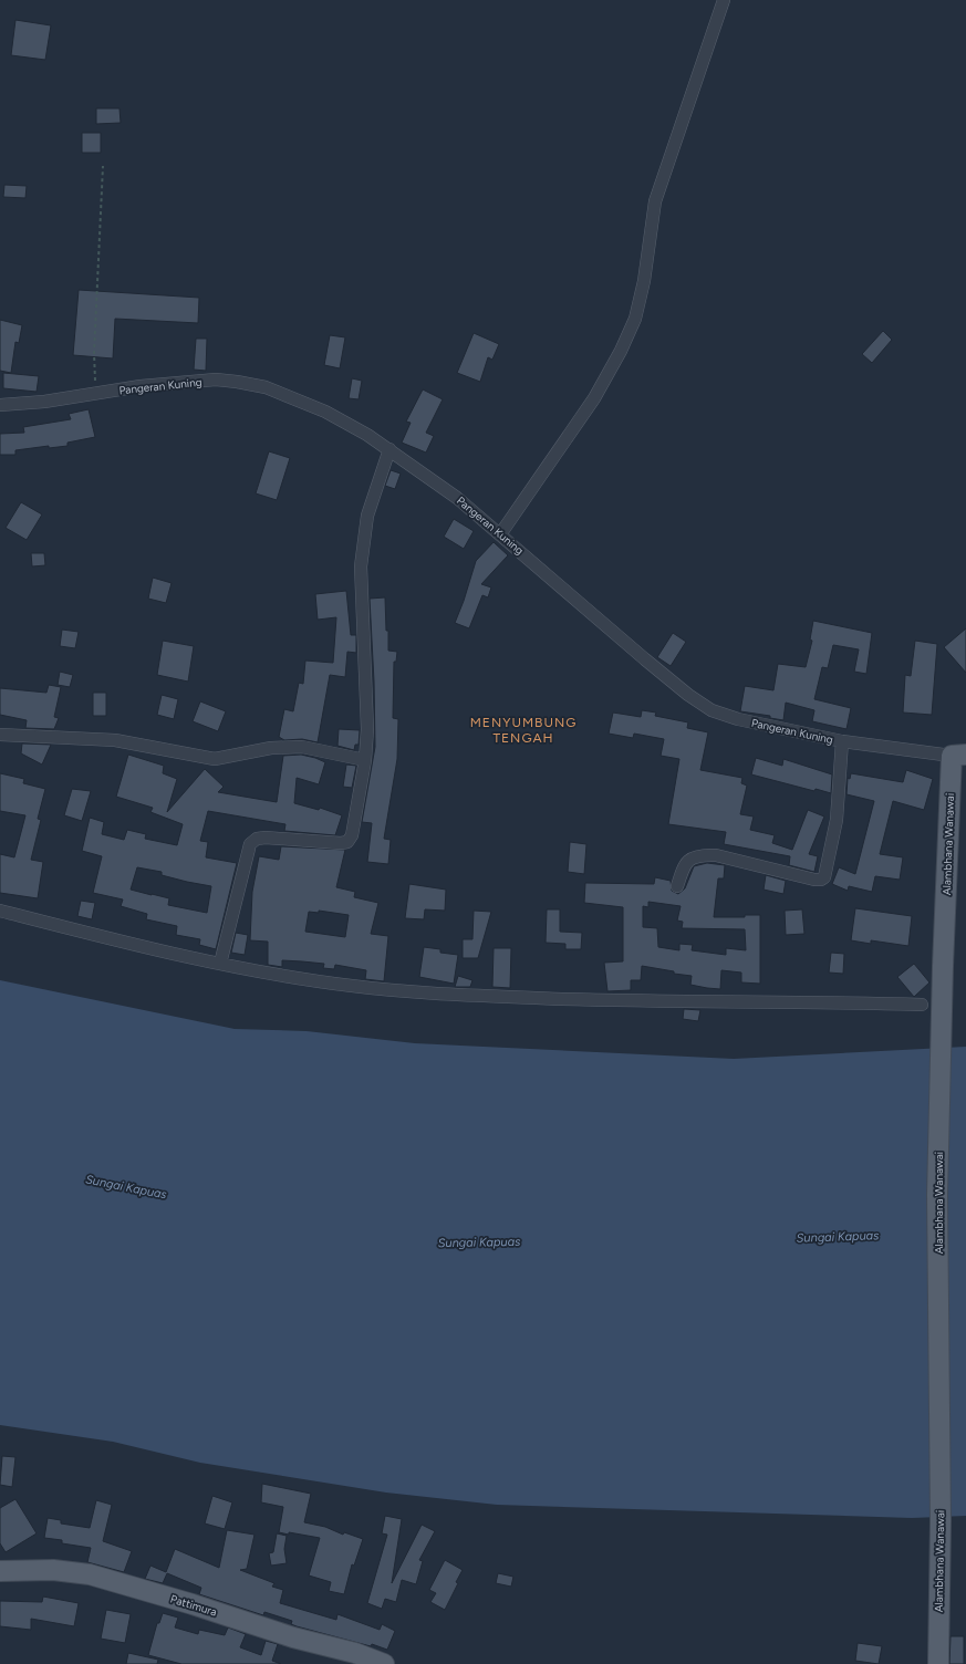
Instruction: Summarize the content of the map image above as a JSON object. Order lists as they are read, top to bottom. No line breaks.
{"streets":{"main road":["Alambhana Wanawai","Pattimura"],"street":["Pangeran Kuning"]},"crossings":[["Pangeran Kuning","Alambhana Wanawai"]],"districts":["MENYUMBUNG TENGAH"],"water":["Sungai Kapuas"]}
